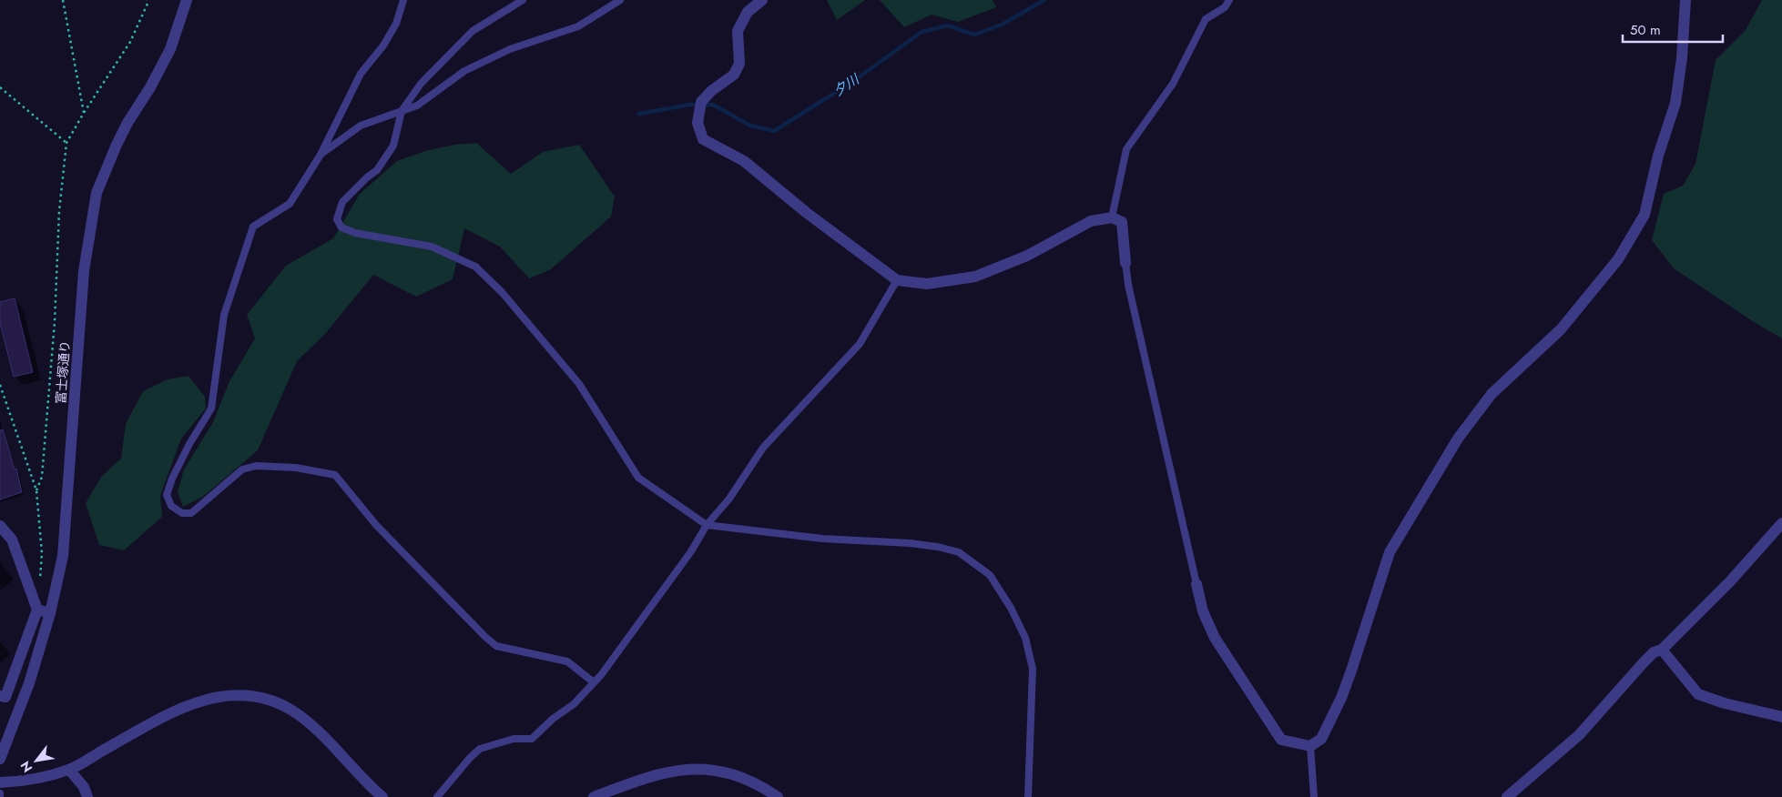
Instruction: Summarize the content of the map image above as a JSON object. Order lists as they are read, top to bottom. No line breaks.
{"streets":{"street":["富士塚通り"]},"water":["夕川"],"scale_bar":"50 m","north":"bottom left"}
